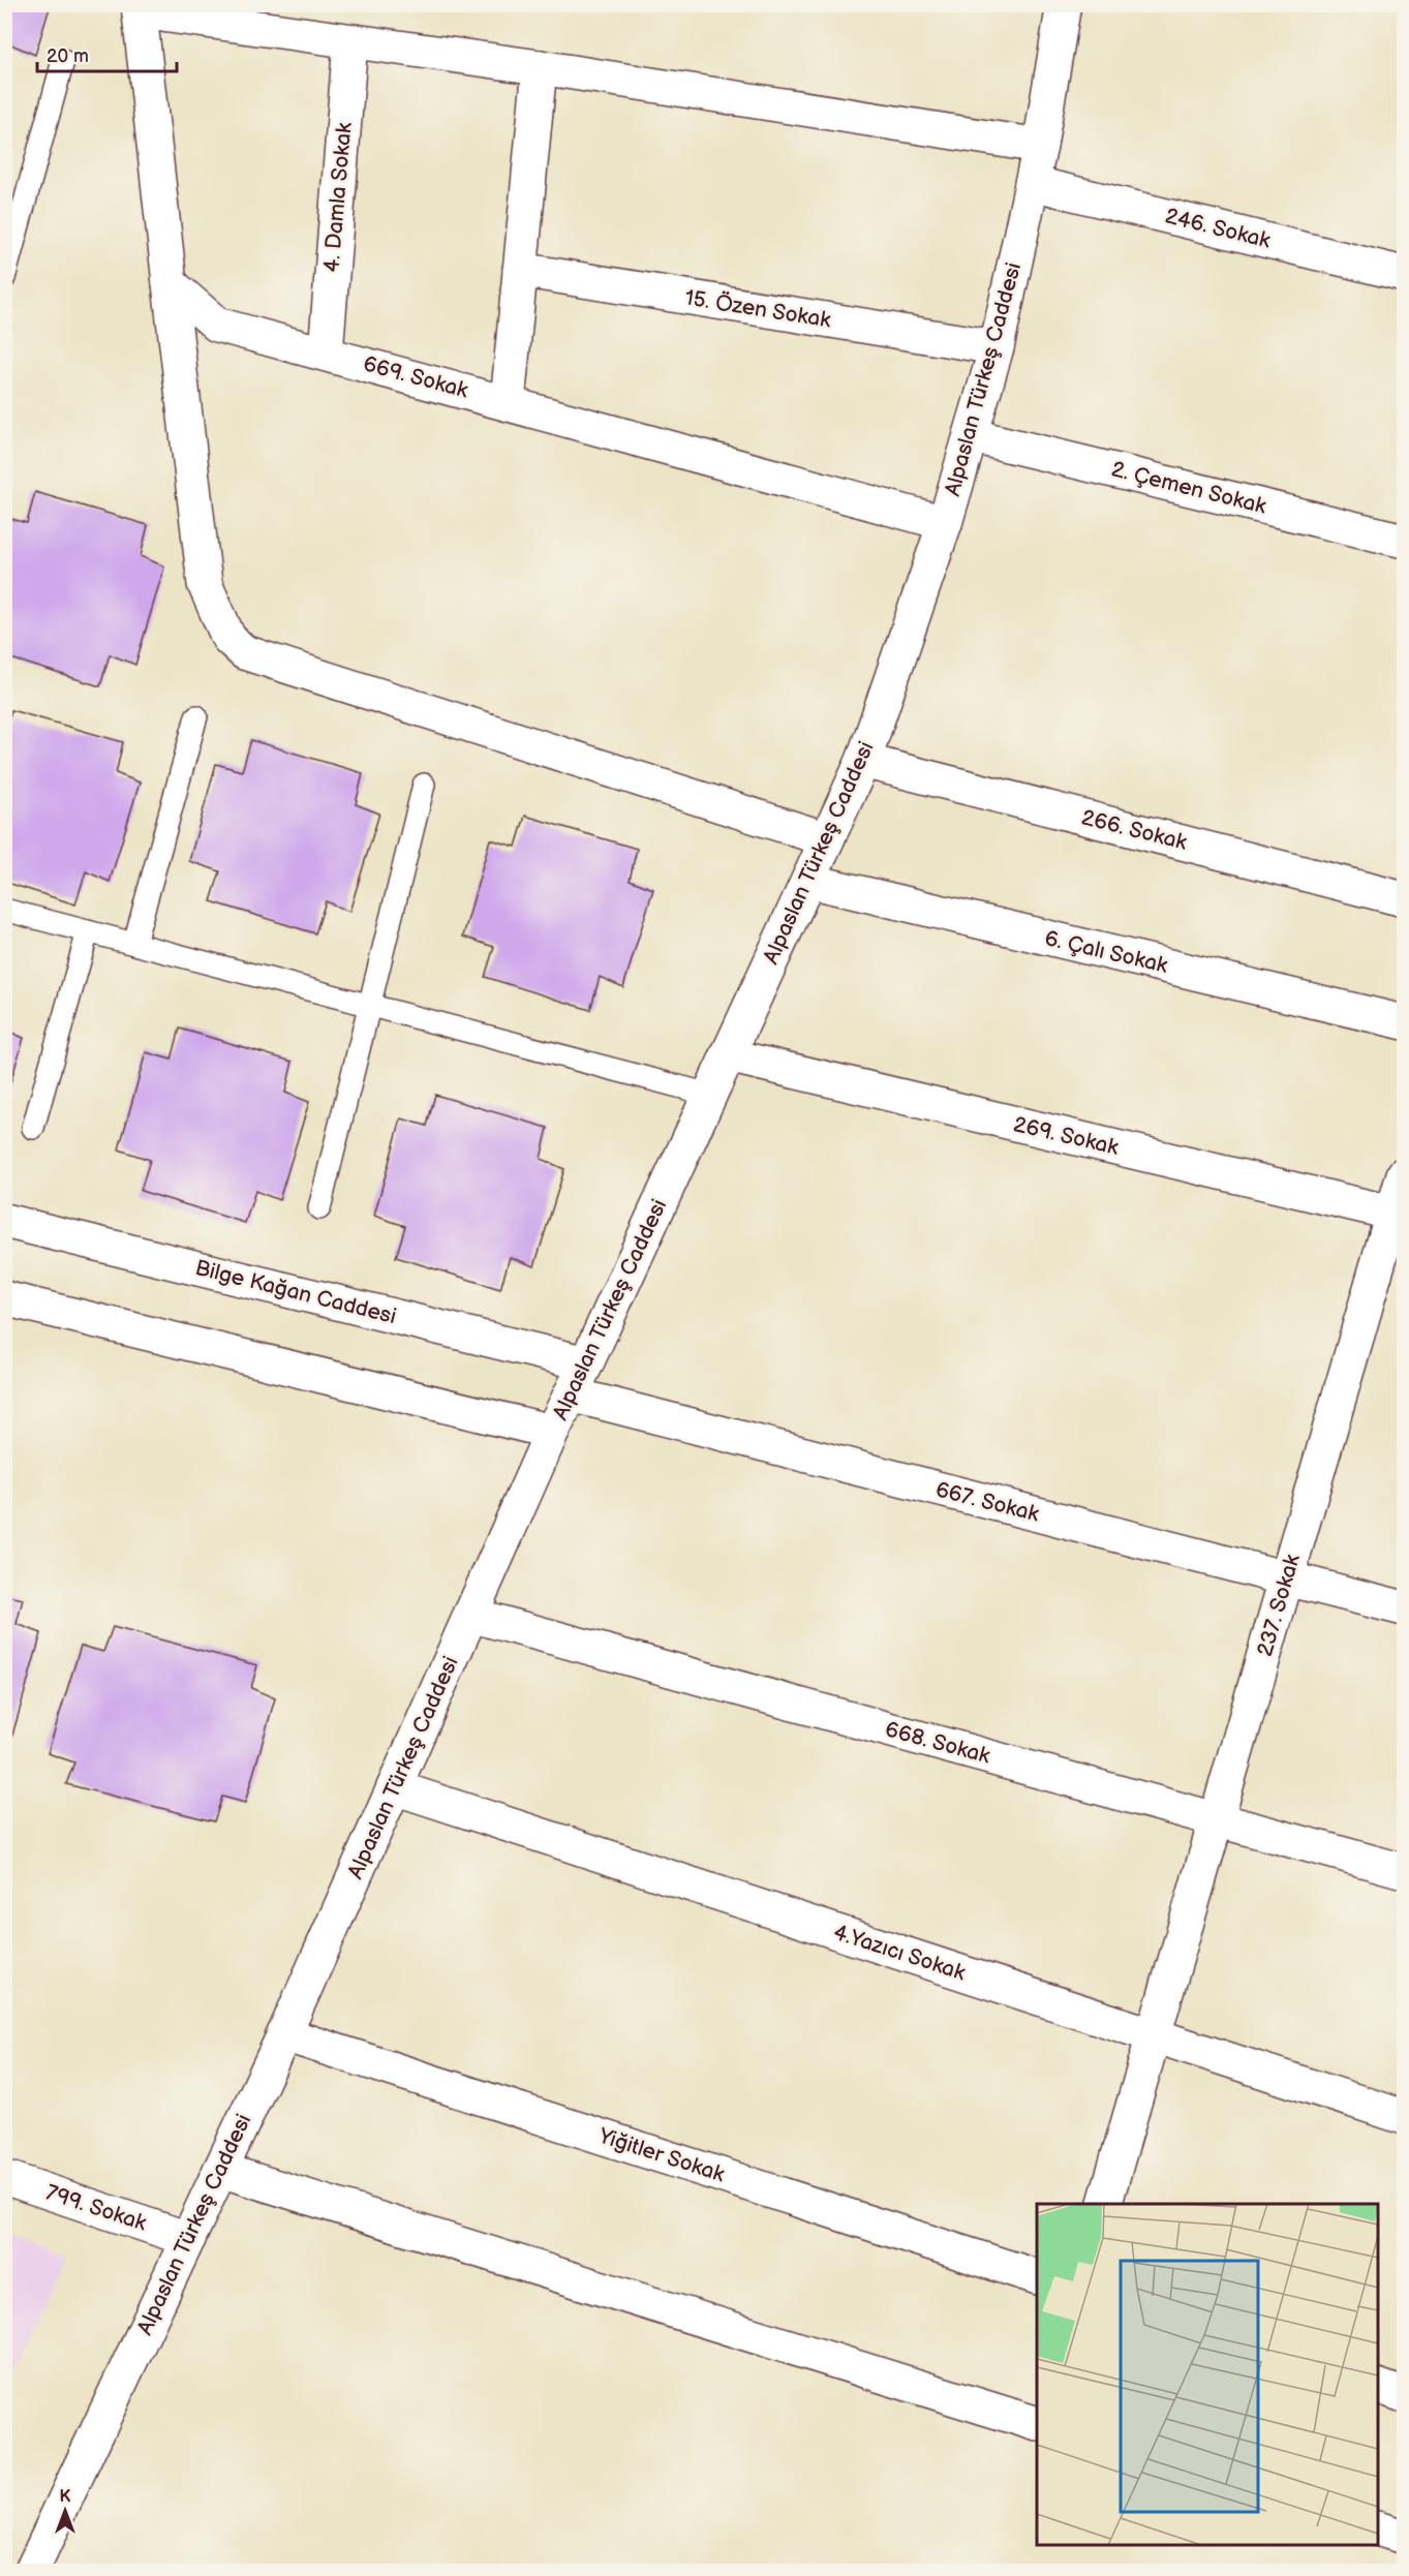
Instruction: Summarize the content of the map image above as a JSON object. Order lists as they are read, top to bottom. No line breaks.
{"streets":{"street":["4. Damla Sokak","246. Sokak","15. Özen Sokak","669. Sokak","Alpaslan Türkeş Caddesi","2. Çemen Sokak","266. Sokak","6. Çalı Sokak","269. Sokak","Bilge Kağan Caddesi","667. Sokak","237. Sokak","668. Sokak","4.Yazıcı Sokak","Yiğitler Sokak","799. Sokak"]},"crossings":[["4. Damla Sokak","669. Sokak"],["246. Sokak","Alpaslan Türkeş Caddesi"],["15. Özen Sokak","Alpaslan Türkeş Caddesi"],["669. Sokak","Alpaslan Türkeş Caddesi"],["Alpaslan Türkeş Caddesi","2. Çemen Sokak"],["Alpaslan Türkeş Caddesi","266. Sokak"],["Alpaslan Türkeş Caddesi","6. Çalı Sokak"],["Alpaslan Türkeş Caddesi","269. Sokak"],["Alpaslan Türkeş Caddesi","Bilge Kağan Caddesi"],["Alpaslan Türkeş Caddesi","667. Sokak"],["Alpaslan Türkeş Caddesi","668. Sokak"],["Alpaslan Türkeş Caddesi","4.Yazıcı Sokak"],["Alpaslan Türkeş Caddesi","Yiğitler Sokak"],["Alpaslan Türkeş Caddesi","799. Sokak"],["269. Sokak","237. Sokak"],["667. Sokak","237. Sokak"],["237. Sokak","668. Sokak"],["237. Sokak","4.Yazıcı Sokak"]],"scale_bar":"20 m","north":"top"}
